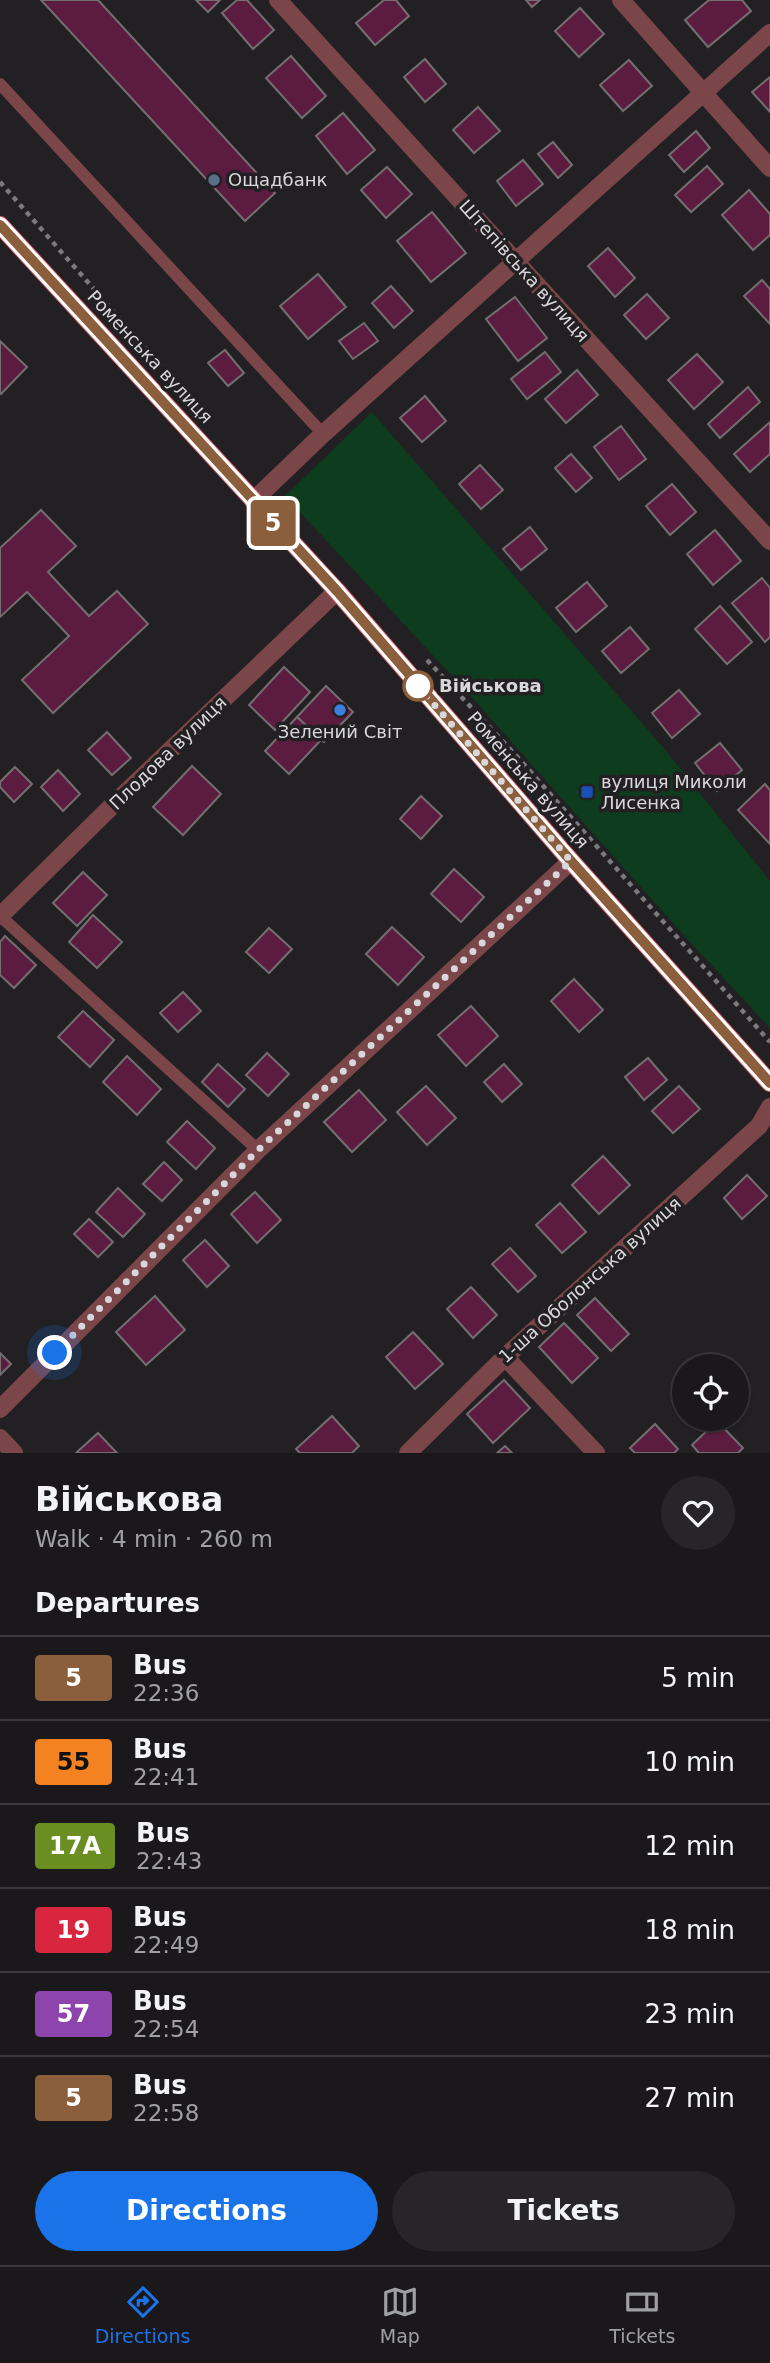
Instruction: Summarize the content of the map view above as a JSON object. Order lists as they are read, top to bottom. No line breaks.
{"streets":{"main road":["Роменська вулиця"],"street":["Штепівська вулиця","Плодова вулиця","1-ша Оболонська вулиця"]},"crossings":[["Роменська вулиця","Плодова вулиця"]],"places":{"other":["Ощадбанк","Військова","Зелений Світ"],"transit":["вулиця Миколи Лисенка"]},"lines":["bus line 5"],"page":{"on_map":"5","heading":[["Військова","Walk · 4 min · 260 m"],"Departures"],"list":[{"mark":"5","name":"Bus","note":"22:36","value":"5 min"},{"mark":"55","name":"Bus","note":"22:41","value":"10 min"},{"mark":"17А","name":"Bus","note":"22:43","value":"12 min"},{"mark":"19","name":"Bus","note":"22:49","value":"18 min"},{"mark":"57","name":"Bus","note":"22:54","value":"23 min"},{"mark":"5","name":"Bus","note":"22:58","value":"27 min"}],"buttons":["Directions","Tickets"],"tabs":["Directions","Map","Tickets"]}}
